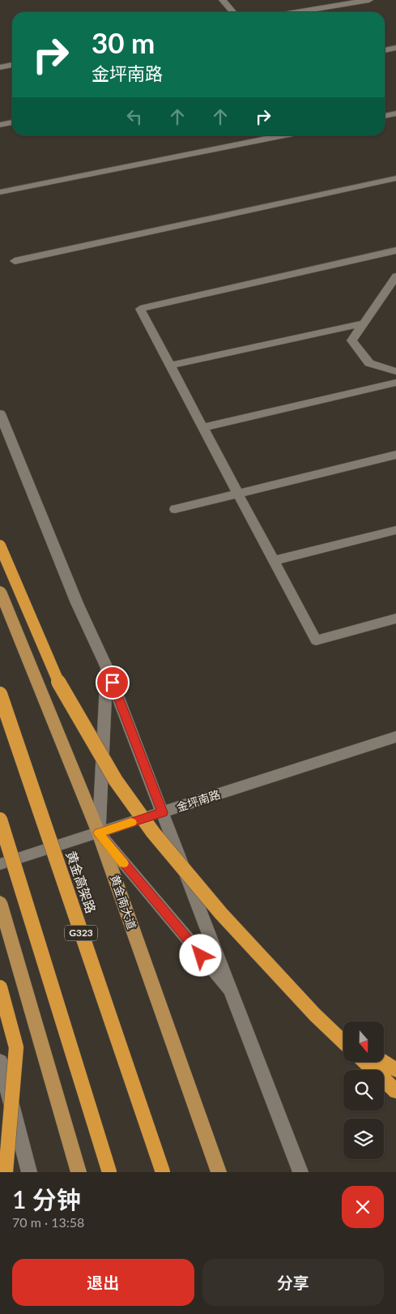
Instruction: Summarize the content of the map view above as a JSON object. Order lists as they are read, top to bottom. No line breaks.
{"streets":{"highway":["黄金高架路","G323"],"main road":["黄金南大道"],"street":["金坪南路"]},"crossings":[["金坪南路","黄金南大道"]],"north":"bottom","page":{"turn":["30 m","金坪南路"],"heading":["1 分钟","70 m · 13:58"],"buttons":["退出","分享"]}}
